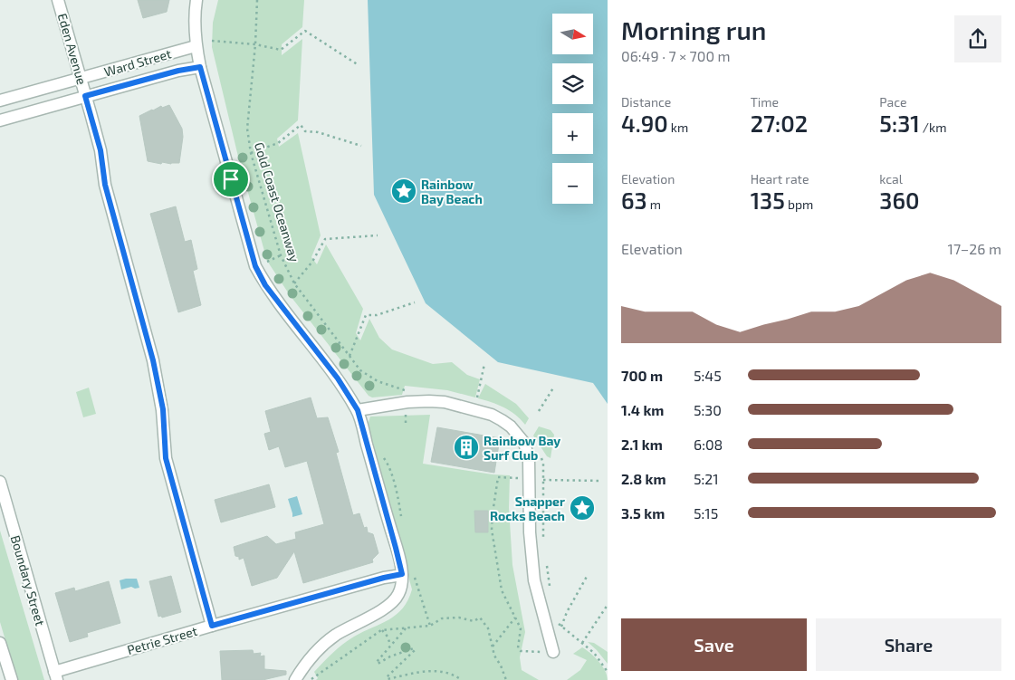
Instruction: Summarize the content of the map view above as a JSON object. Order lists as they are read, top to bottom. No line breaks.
{"streets":{"street":["Eden Avenue","Ward Street","Boundary Street","Petrie Street"],"path":["Gold Coast Oceanway"]},"crossings":[["Eden Avenue","Ward Street"],["Eden Avenue","Petrie Street"],["Boundary Street","Petrie Street"]],"places":{"place":["Rainbow Bay Beach","Snapper Rocks Beach"],"building":["Rainbow Bay Surf Club"]},"north":"right","page":{"heading":["Morning run","06:49 · 7 × 700 m"],"map_buttons":["+","−"],"stats":[["Distance","4.90 km"],["Time","27:02"],["Pace","5:31 /km"],["Elevation","63 m"],["Heart rate","135 bpm"],["kcal","360"]],"chart":["Elevation","17–26 m"],"list":[{"name":"700 m","note":"5:45"},{"name":"1.4 km","note":"5:30"},{"name":"2.1 km","note":"6:08"},{"name":"2.8 km","note":"5:21"},{"name":"3.5 km","note":"5:15"}],"buttons":["Save","Share"]}}
